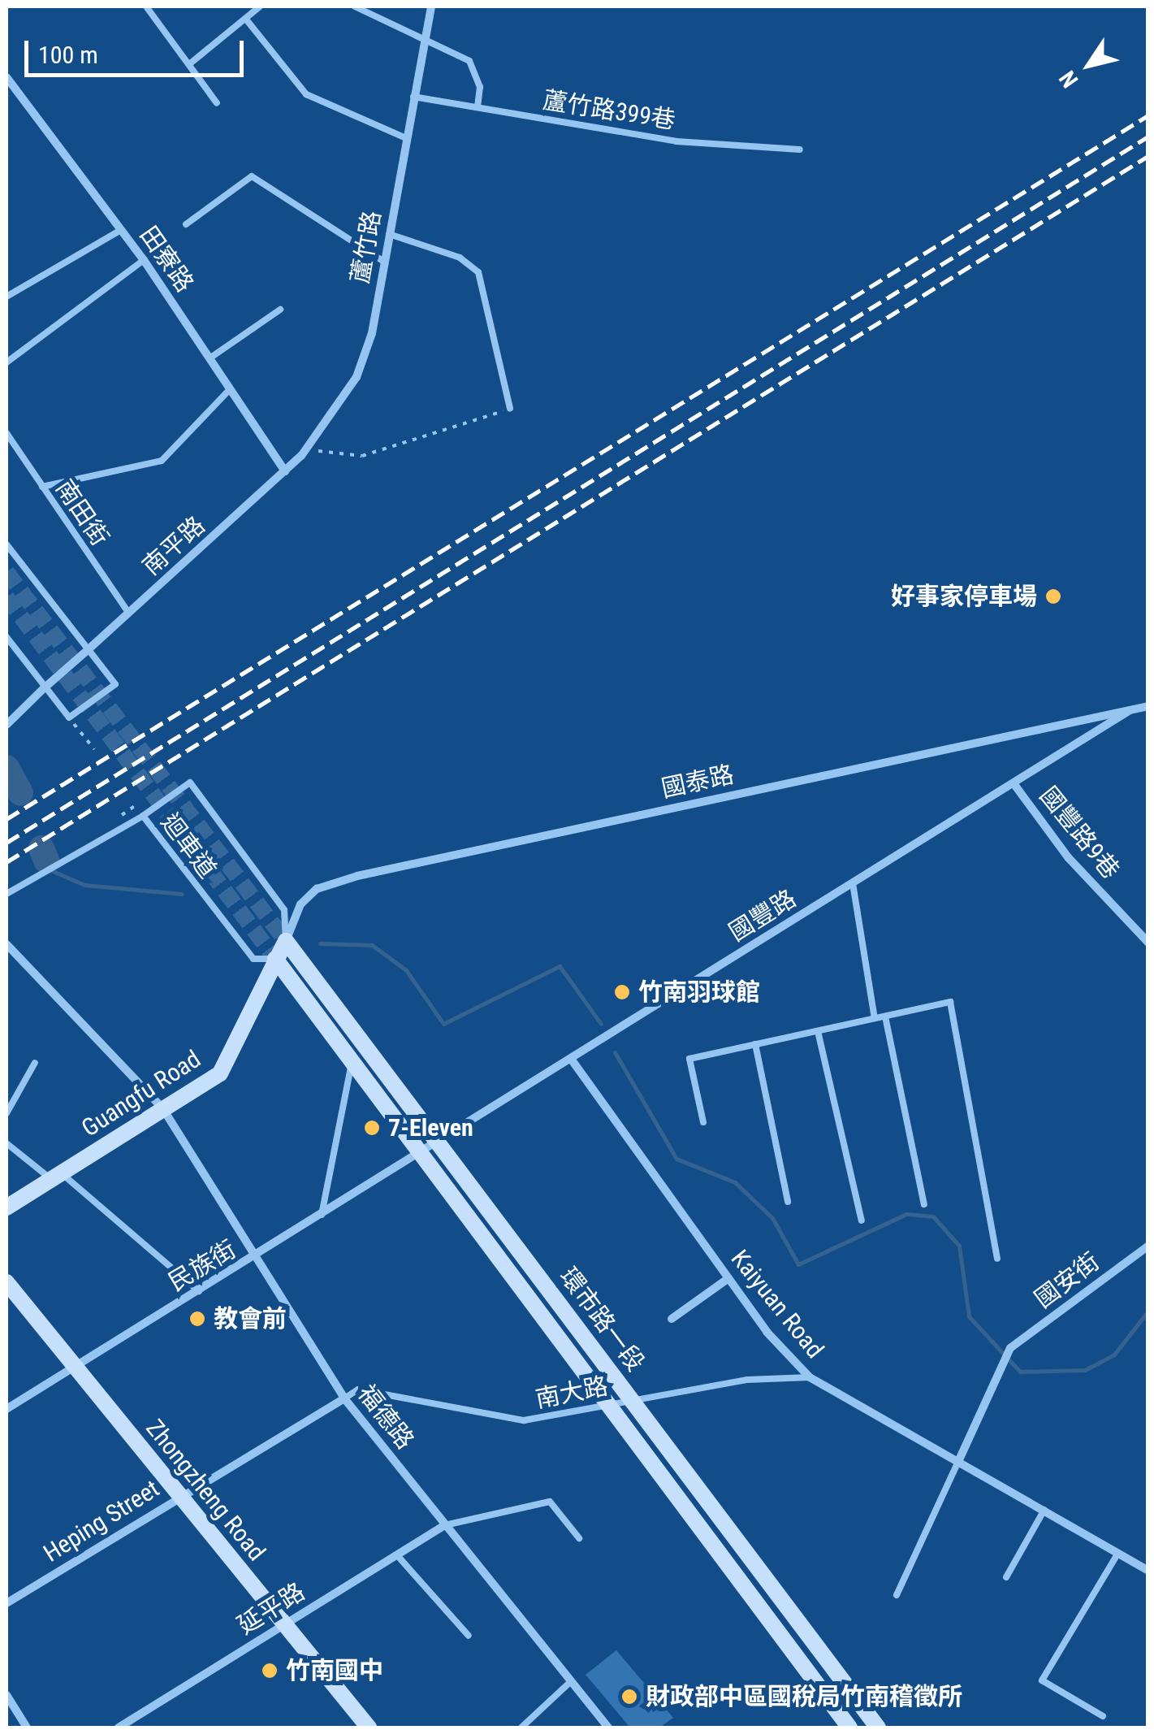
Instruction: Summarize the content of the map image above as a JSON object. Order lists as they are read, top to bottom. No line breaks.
{"streets":{"main road":["Guangfu Road","環市路一段","Zhongzheng Road"],"street":["蘆竹路","田寮路","南平路","國泰路","國豐路9巷","國豐路","民族街","國安街","Kaiyuan Road","福德路","Heping Street","延平路"],"lane":["蘆竹路399巷","南田街","迴車道","南大路"]},"crossings":[["蘆竹路399巷","蘆竹路"],["蘆竹路","田寮路"],["蘆竹路","南平路"],["田寮路","南平路"],["南田街","南平路"],["國泰路","迴車道"],["國泰路","國豐路"],["國泰路","Guangfu Road"],["國泰路","環市路一段"],["國豐路9巷","國豐路"],["迴車道","Guangfu Road"],["迴車道","環市路一段"],["國豐路","民族街"],["國豐路","Kaiyuan Road"],["國豐路","環市路一段"],["Guangfu Road","環市路一段"],["Guangfu Road","福德路"],["民族街","環市路一段"],["民族街","福德路"],["民族街","Zhongzheng Road"],["國安街","Kaiyuan Road"],["Kaiyuan Road","南大路"],["環市路一段","南大路"],["南大路","福德路"],["南大路","Heping Street"],["福德路","Heping Street"],["福德路","延平路"],["Zhongzheng Road","Heping Street"],["Zhongzheng Road","延平路"]],"places":["好事家停車場","竹南羽球館","7-Eleven","教會前","竹南國中","財政部中區國稅局竹南稽徵所"],"scale_bar":"100 m","north":"bottom left"}
